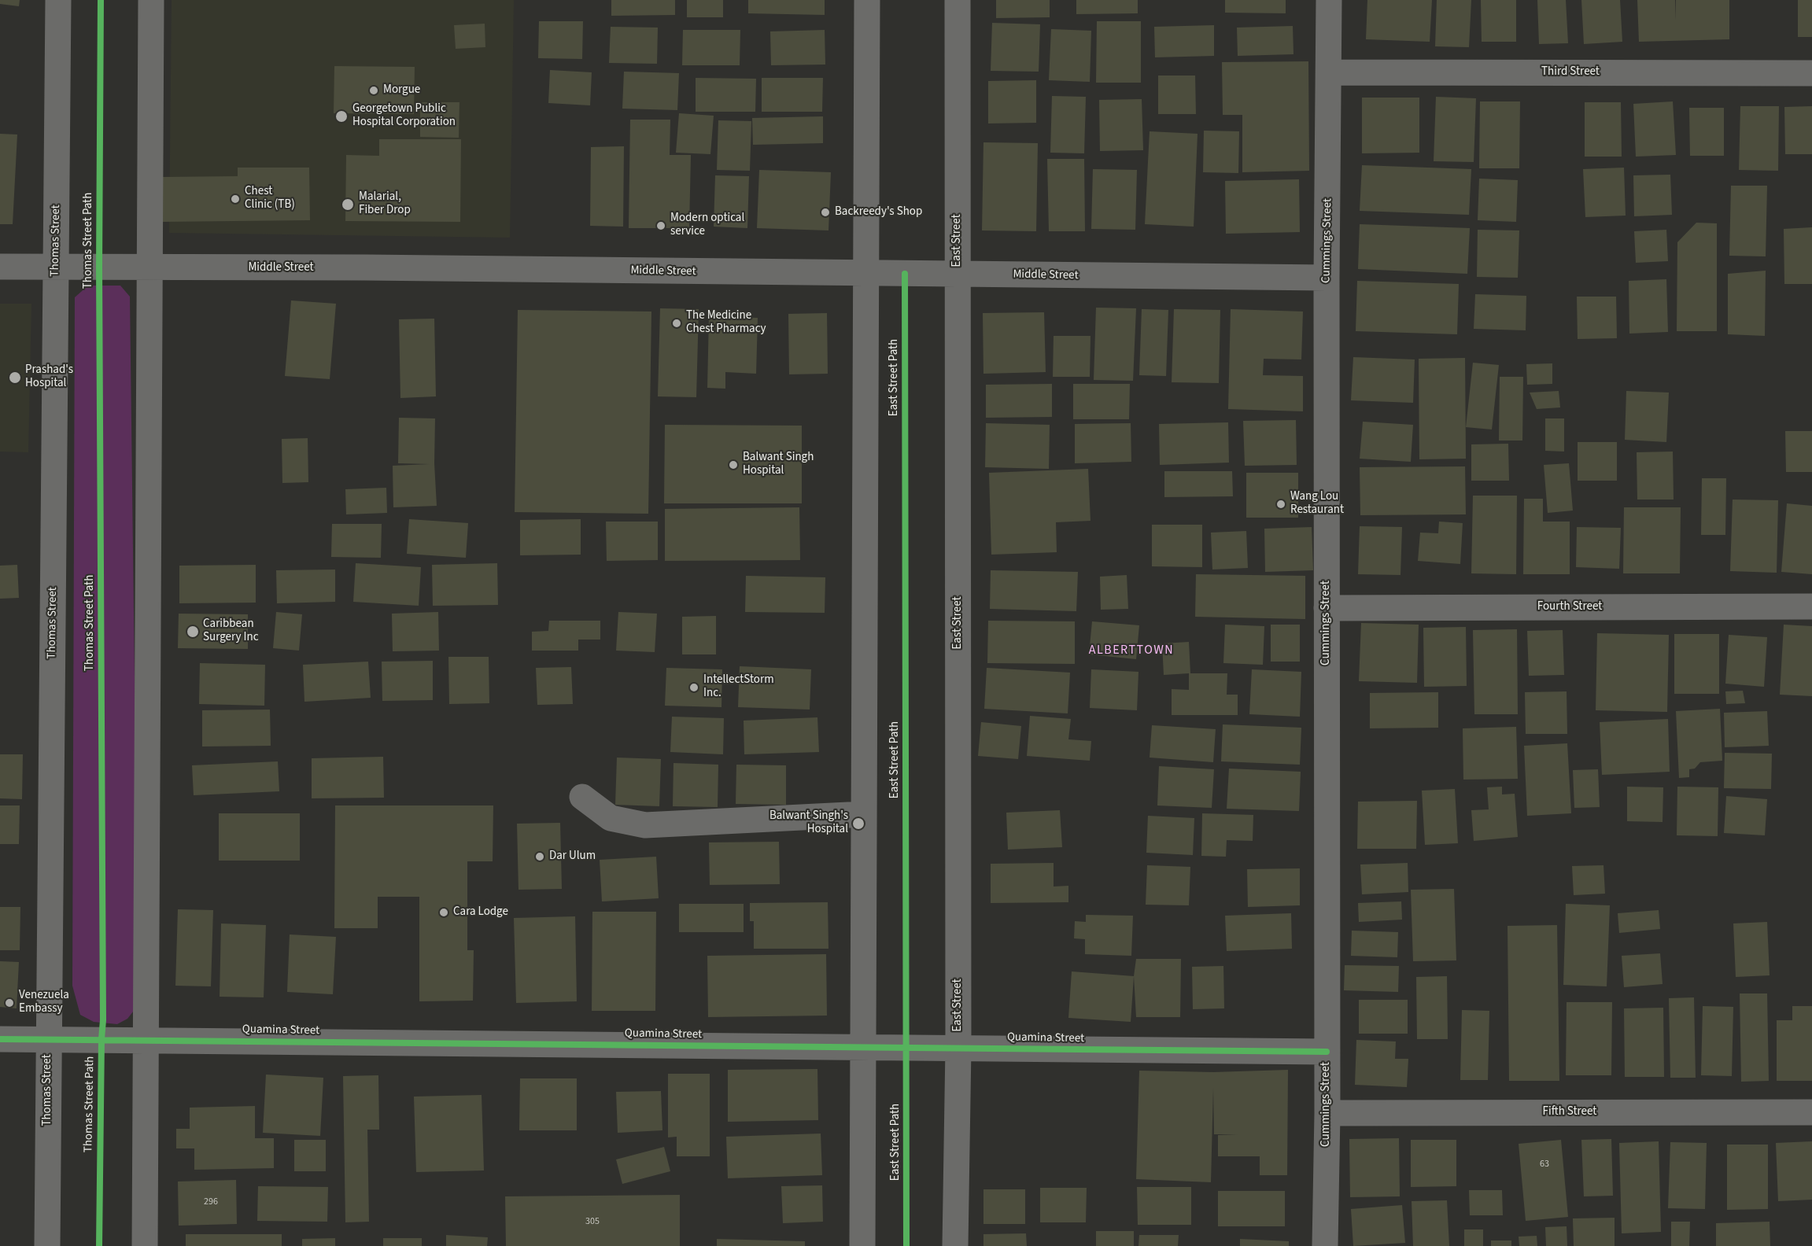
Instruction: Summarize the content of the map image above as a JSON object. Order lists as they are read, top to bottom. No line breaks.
{"streets":{"street":["Third Street","Thomas Street","East Street","Cummings Street","Middle Street","Fourth Street","Quamina Street","Fifth Street"],"cycle path":["Thomas Street Path","East Street Path"]},"crossings":[["Third Street","Cummings Street"],["Thomas Street","Middle Street"],["Thomas Street","Quamina Street"],["East Street","Middle Street"],["East Street","Quamina Street"],["Cummings Street","Middle Street"],["Cummings Street","Fourth Street"],["Cummings Street","Quamina Street"],["Cummings Street","Fifth Street"]],"districts":["ALBERTTOWN"],"places":["Morgue","Georgetown Public Hospital Corporation","Chest Clinic (TB)","Malarial, Fiber Drop","Backreedy's Shop","Modern optical service","The Medicine Chest Pharmacy","Prashad's Hospital","Balwant Singh Hospital","Wang Lou Restaurant","Caribbean Surgery Inc","IntellectStorm Inc.","Balwant Singh's Hospital","Dar Ulum","Cara Lodge","Venezuela Embassy"],"house_numbers":["63","296","305"]}
